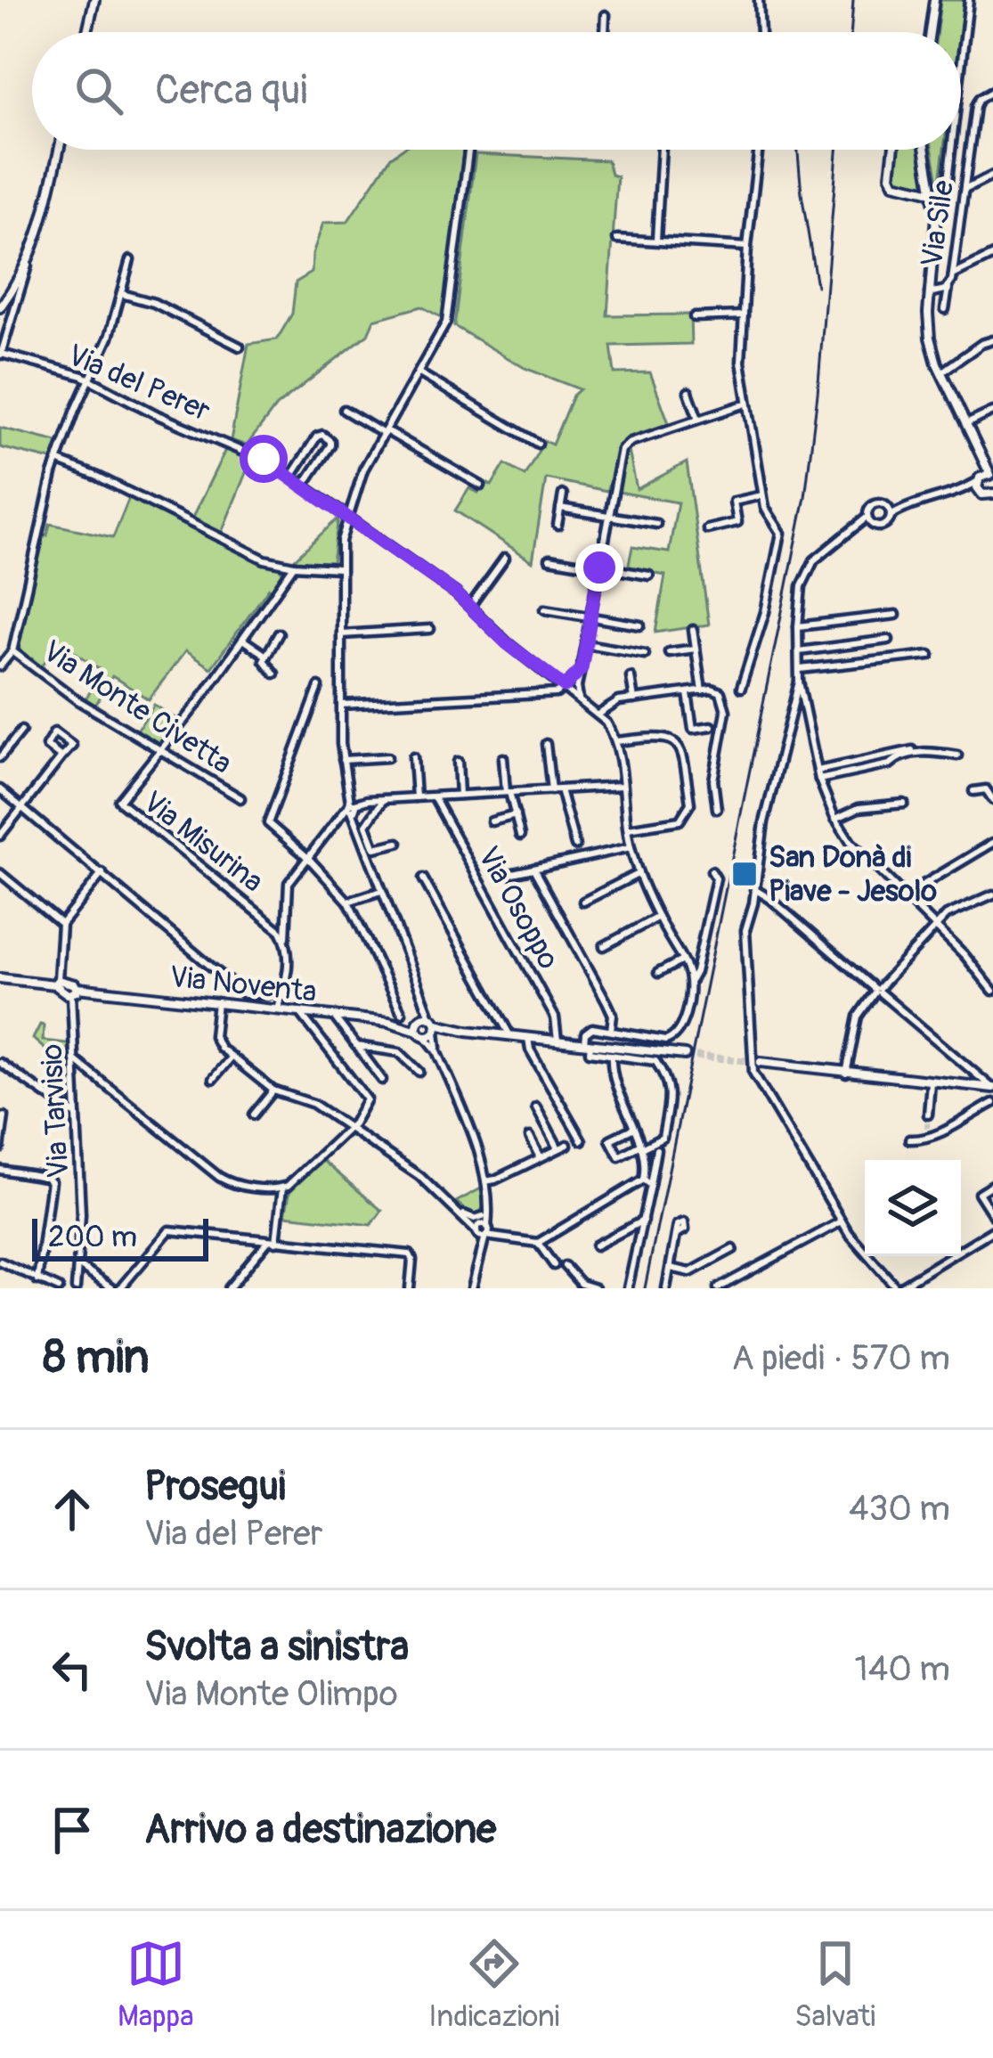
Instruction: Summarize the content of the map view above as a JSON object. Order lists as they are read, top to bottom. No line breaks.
{"streets":{"street":["Via Sile","Via del Perer","Via Monte Civetta","Via Misurina","Via Osoppo","Via Noventa","Via Tarvisio"]},"crossings":[["Via del Perer","Via Monte Civetta"],["Via Monte Civetta","Via Misurina"],["Via Osoppo","Via Noventa"],["Via Noventa","Via Tarvisio"]],"places":{"transit":["San Donà di Piave - Jesolo"]},"scale_bar":"200 m","page":{"search":"Cerca qui","scale":"200 m","heading":["8 min","A piedi · 570 m"],"list":[["Prosegui","Via del Perer","430 m"],["Svolta a sinistra","Via Monte Olimpo","140 m"],"Arrivo a destinazione"],"nav":["Mappa","Indicazioni","Salvati"]}}
